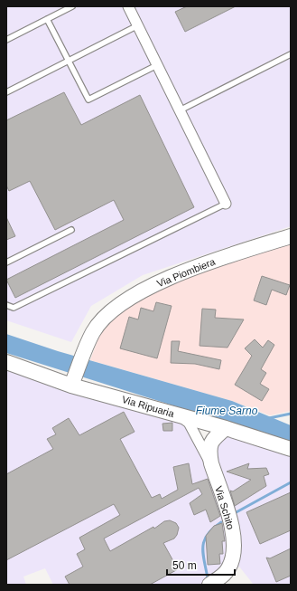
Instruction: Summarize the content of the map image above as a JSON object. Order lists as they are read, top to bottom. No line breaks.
{"streets":{"street":["Via Piombiera","Via Ripuaria","Via Schito"]},"crossings":[["Via Piombiera","Via Ripuaria"],["Via Ripuaria","Via Schito"]],"water":["Fiume Sarno"],"scale_bar":"50 m"}
